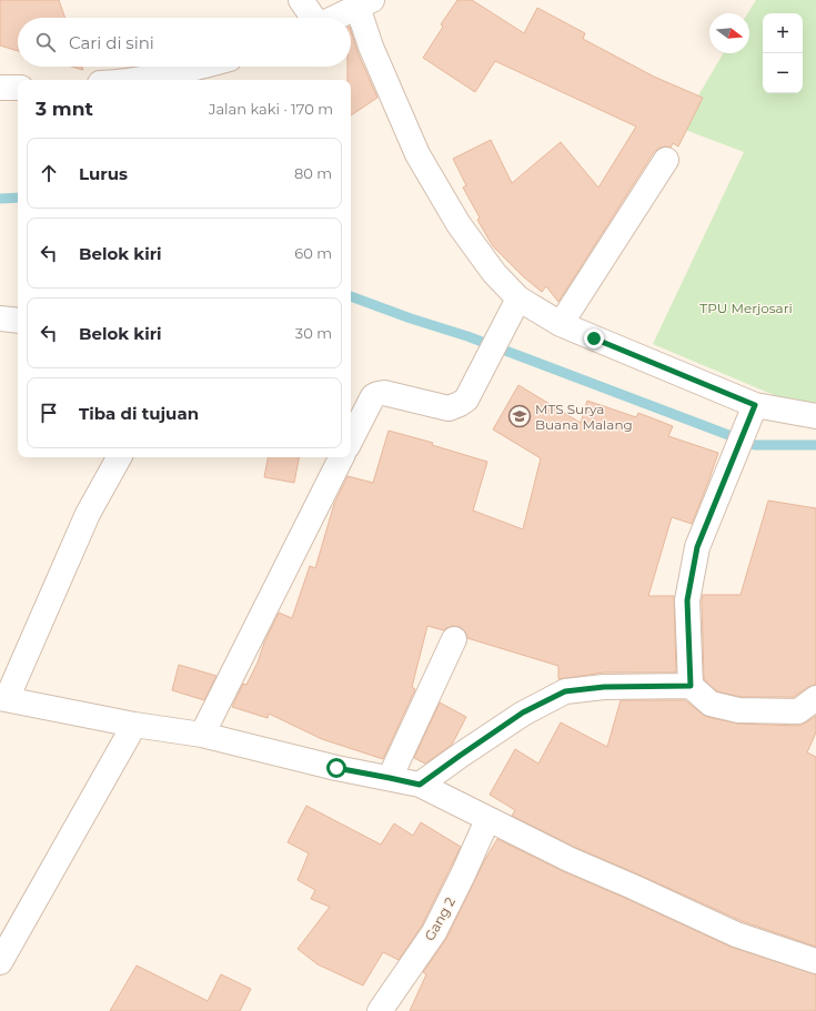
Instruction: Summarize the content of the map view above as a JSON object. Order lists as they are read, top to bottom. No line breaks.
{"streets":{"street":["Gang 2"]},"parks":["TPU Merjosari"],"places":{"school or university":["MTS Surya Buana Malang"]},"north":"right","page":{"map_buttons":["+","−"],"search":"Cari di sini","heading":["3 mnt","Jalan kaki · 170 m"],"list":[["Lurus","80 m"],["Belok kiri","60 m"],["Belok kiri","30 m"],"Tiba di tujuan"]}}
